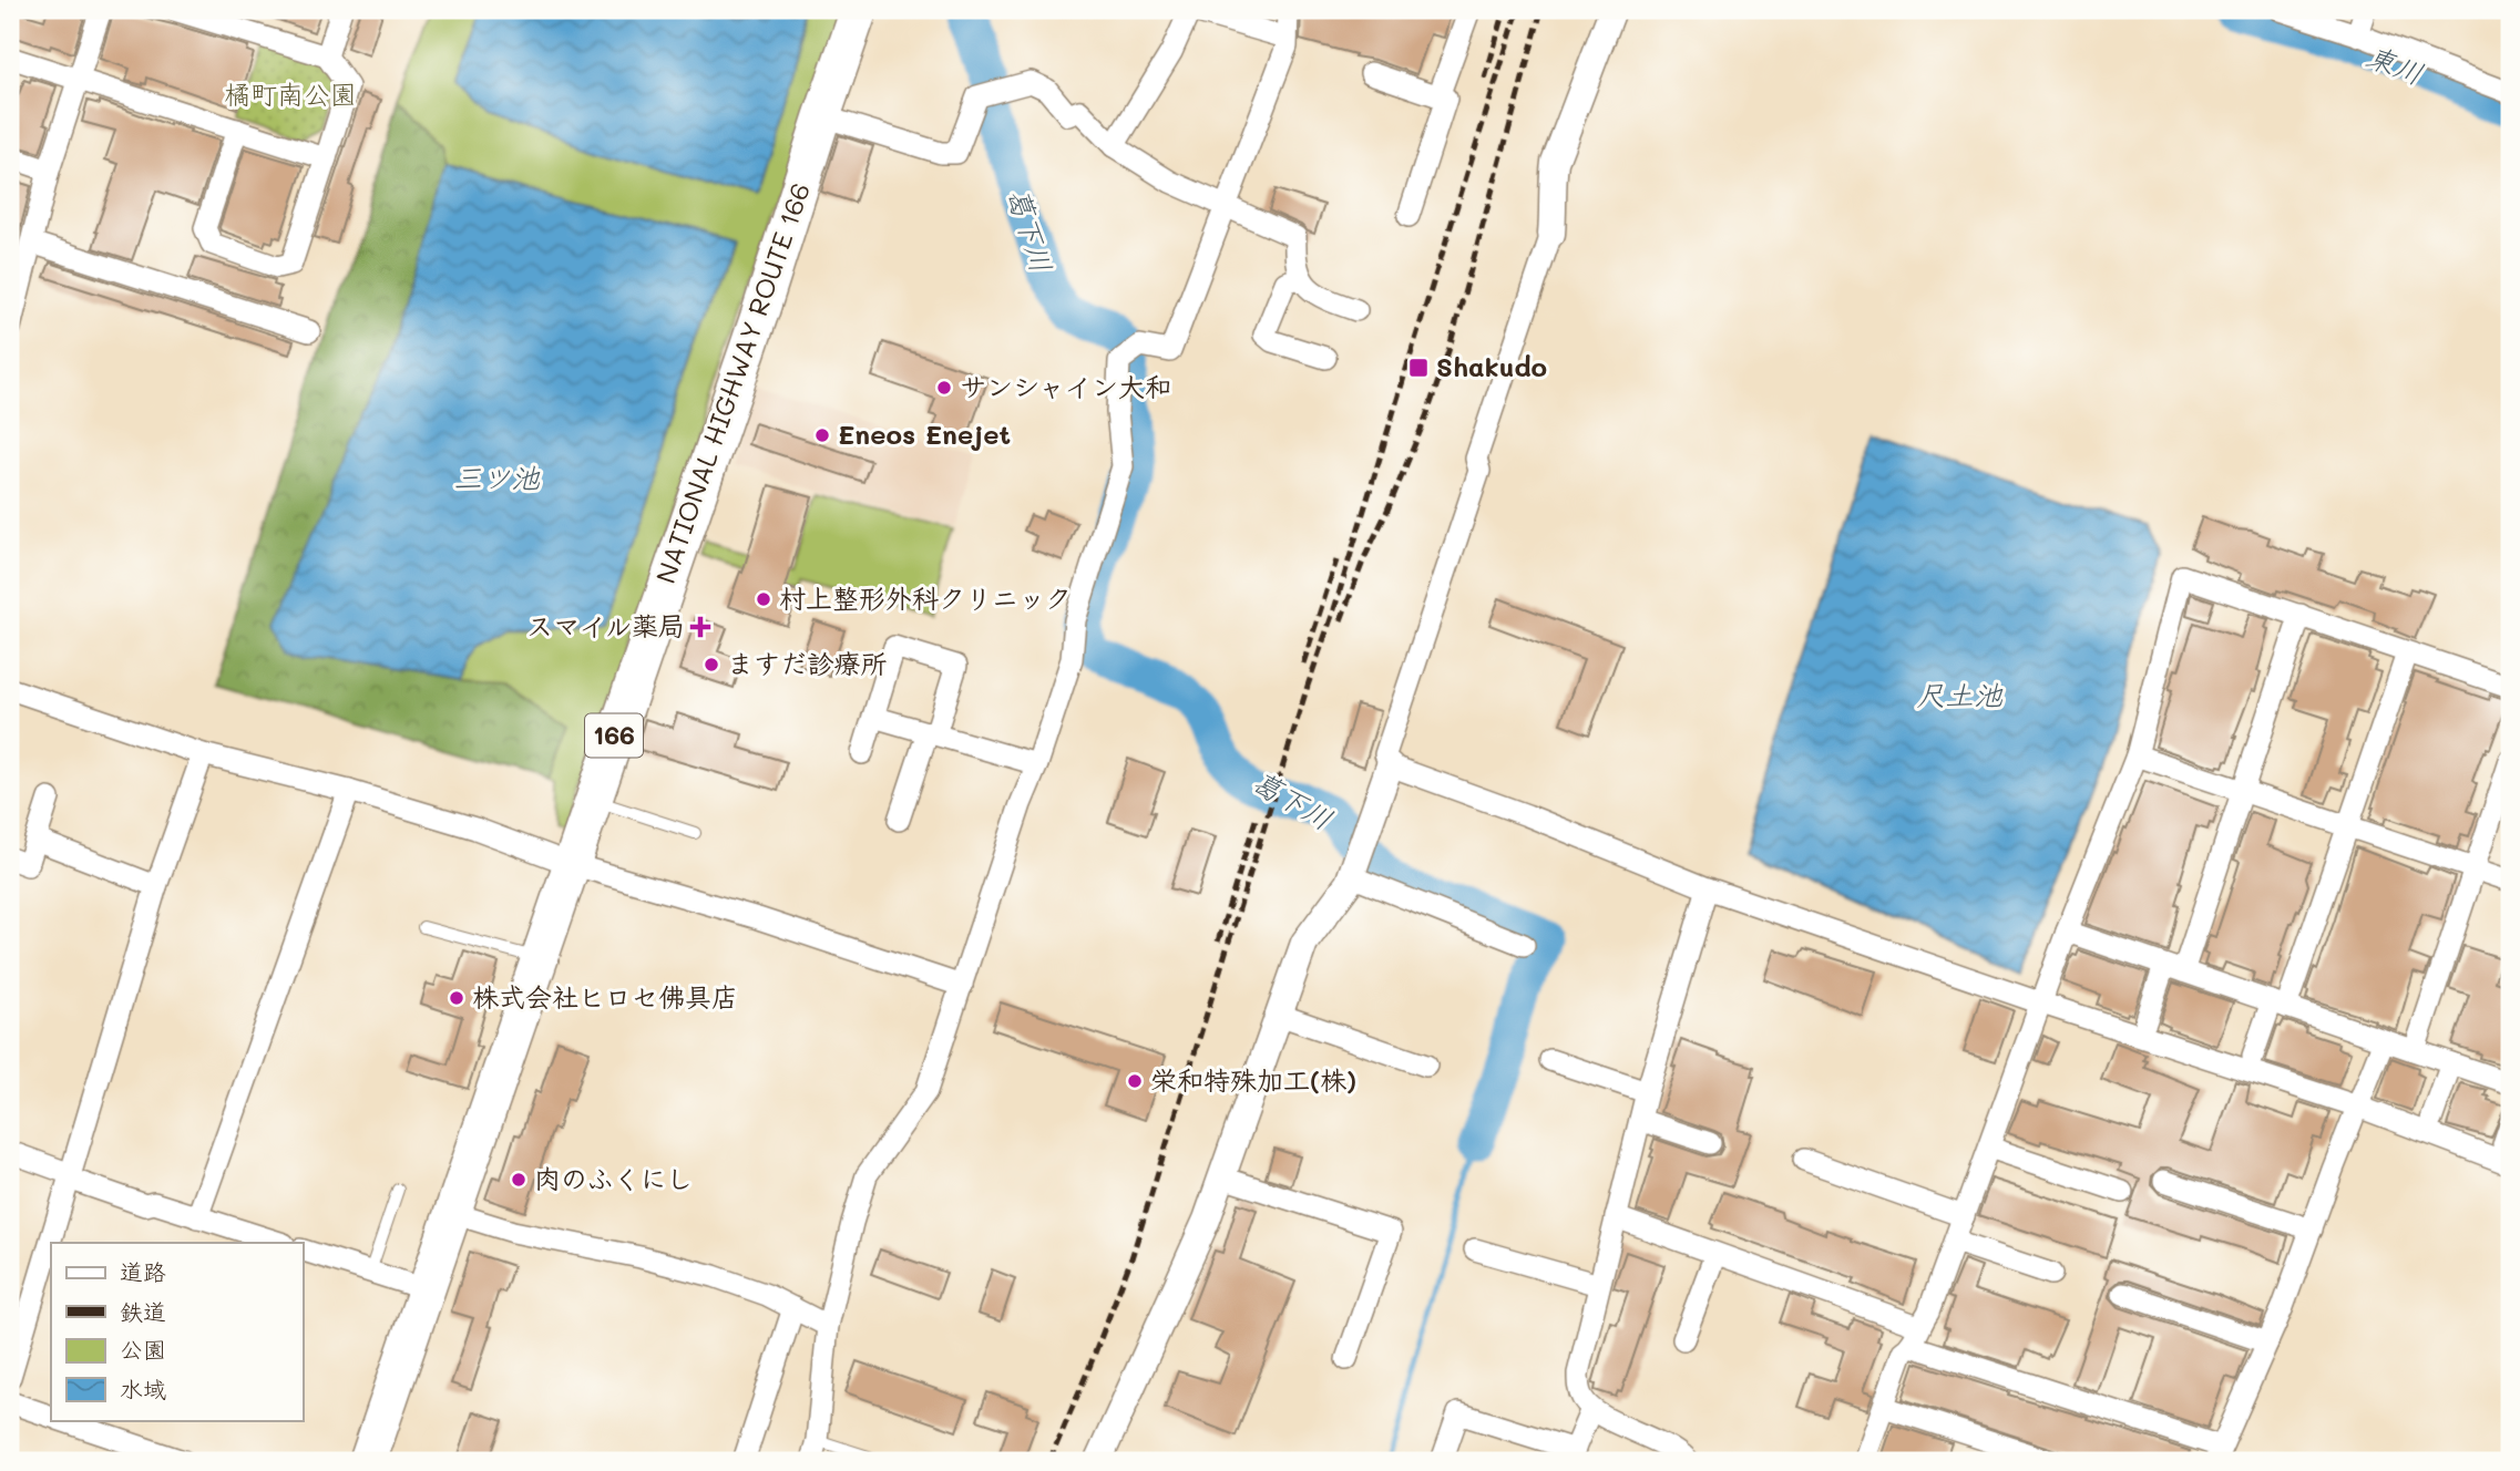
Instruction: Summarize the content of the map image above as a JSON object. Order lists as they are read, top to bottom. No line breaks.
{"streets":{"highway":["NATIONAL HIGHWAY ROUTE 166","166"]},"water":["東川","葛下川","三ツ池","尺土池"],"parks":["橘町南公園"],"places":{"transit":["Shakudo"],"other":["サンシャイン大和","Eneos Enejet","村上整形外科クリニック","ますだ診療所","株式会社ヒロセ佛具店","栄和特殊加工(株)","肉のふくにし"],"health":["スマイル薬局"]},"legend":["道路","鉄道","公園","水域"]}
